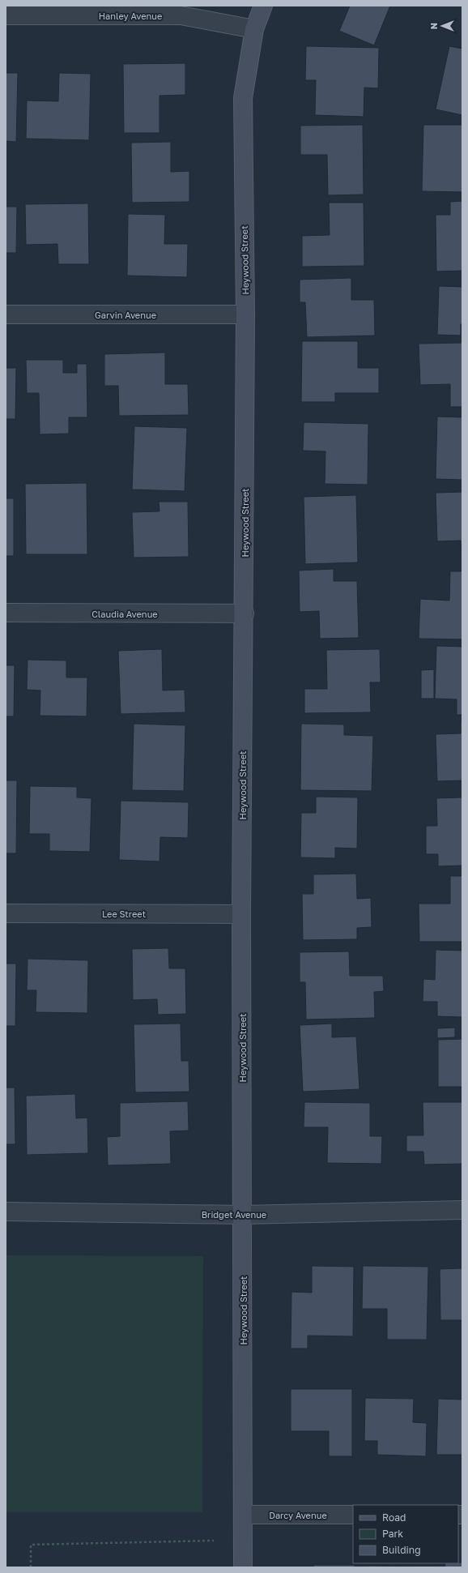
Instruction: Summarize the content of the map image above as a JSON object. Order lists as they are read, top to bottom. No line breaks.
{"streets":{"street":["Hanley Avenue","Heywood Street","Garvin Avenue","Claudia Avenue","Lee Street","Bridget Avenue","Darcy Avenue"]},"crossings":[["Hanley Avenue","Heywood Street"],["Heywood Street","Garvin Avenue"],["Heywood Street","Claudia Avenue"],["Heywood Street","Lee Street"],["Heywood Street","Bridget Avenue"],["Heywood Street","Darcy Avenue"]],"legend":["Road","Park","Building"],"north":"left"}
